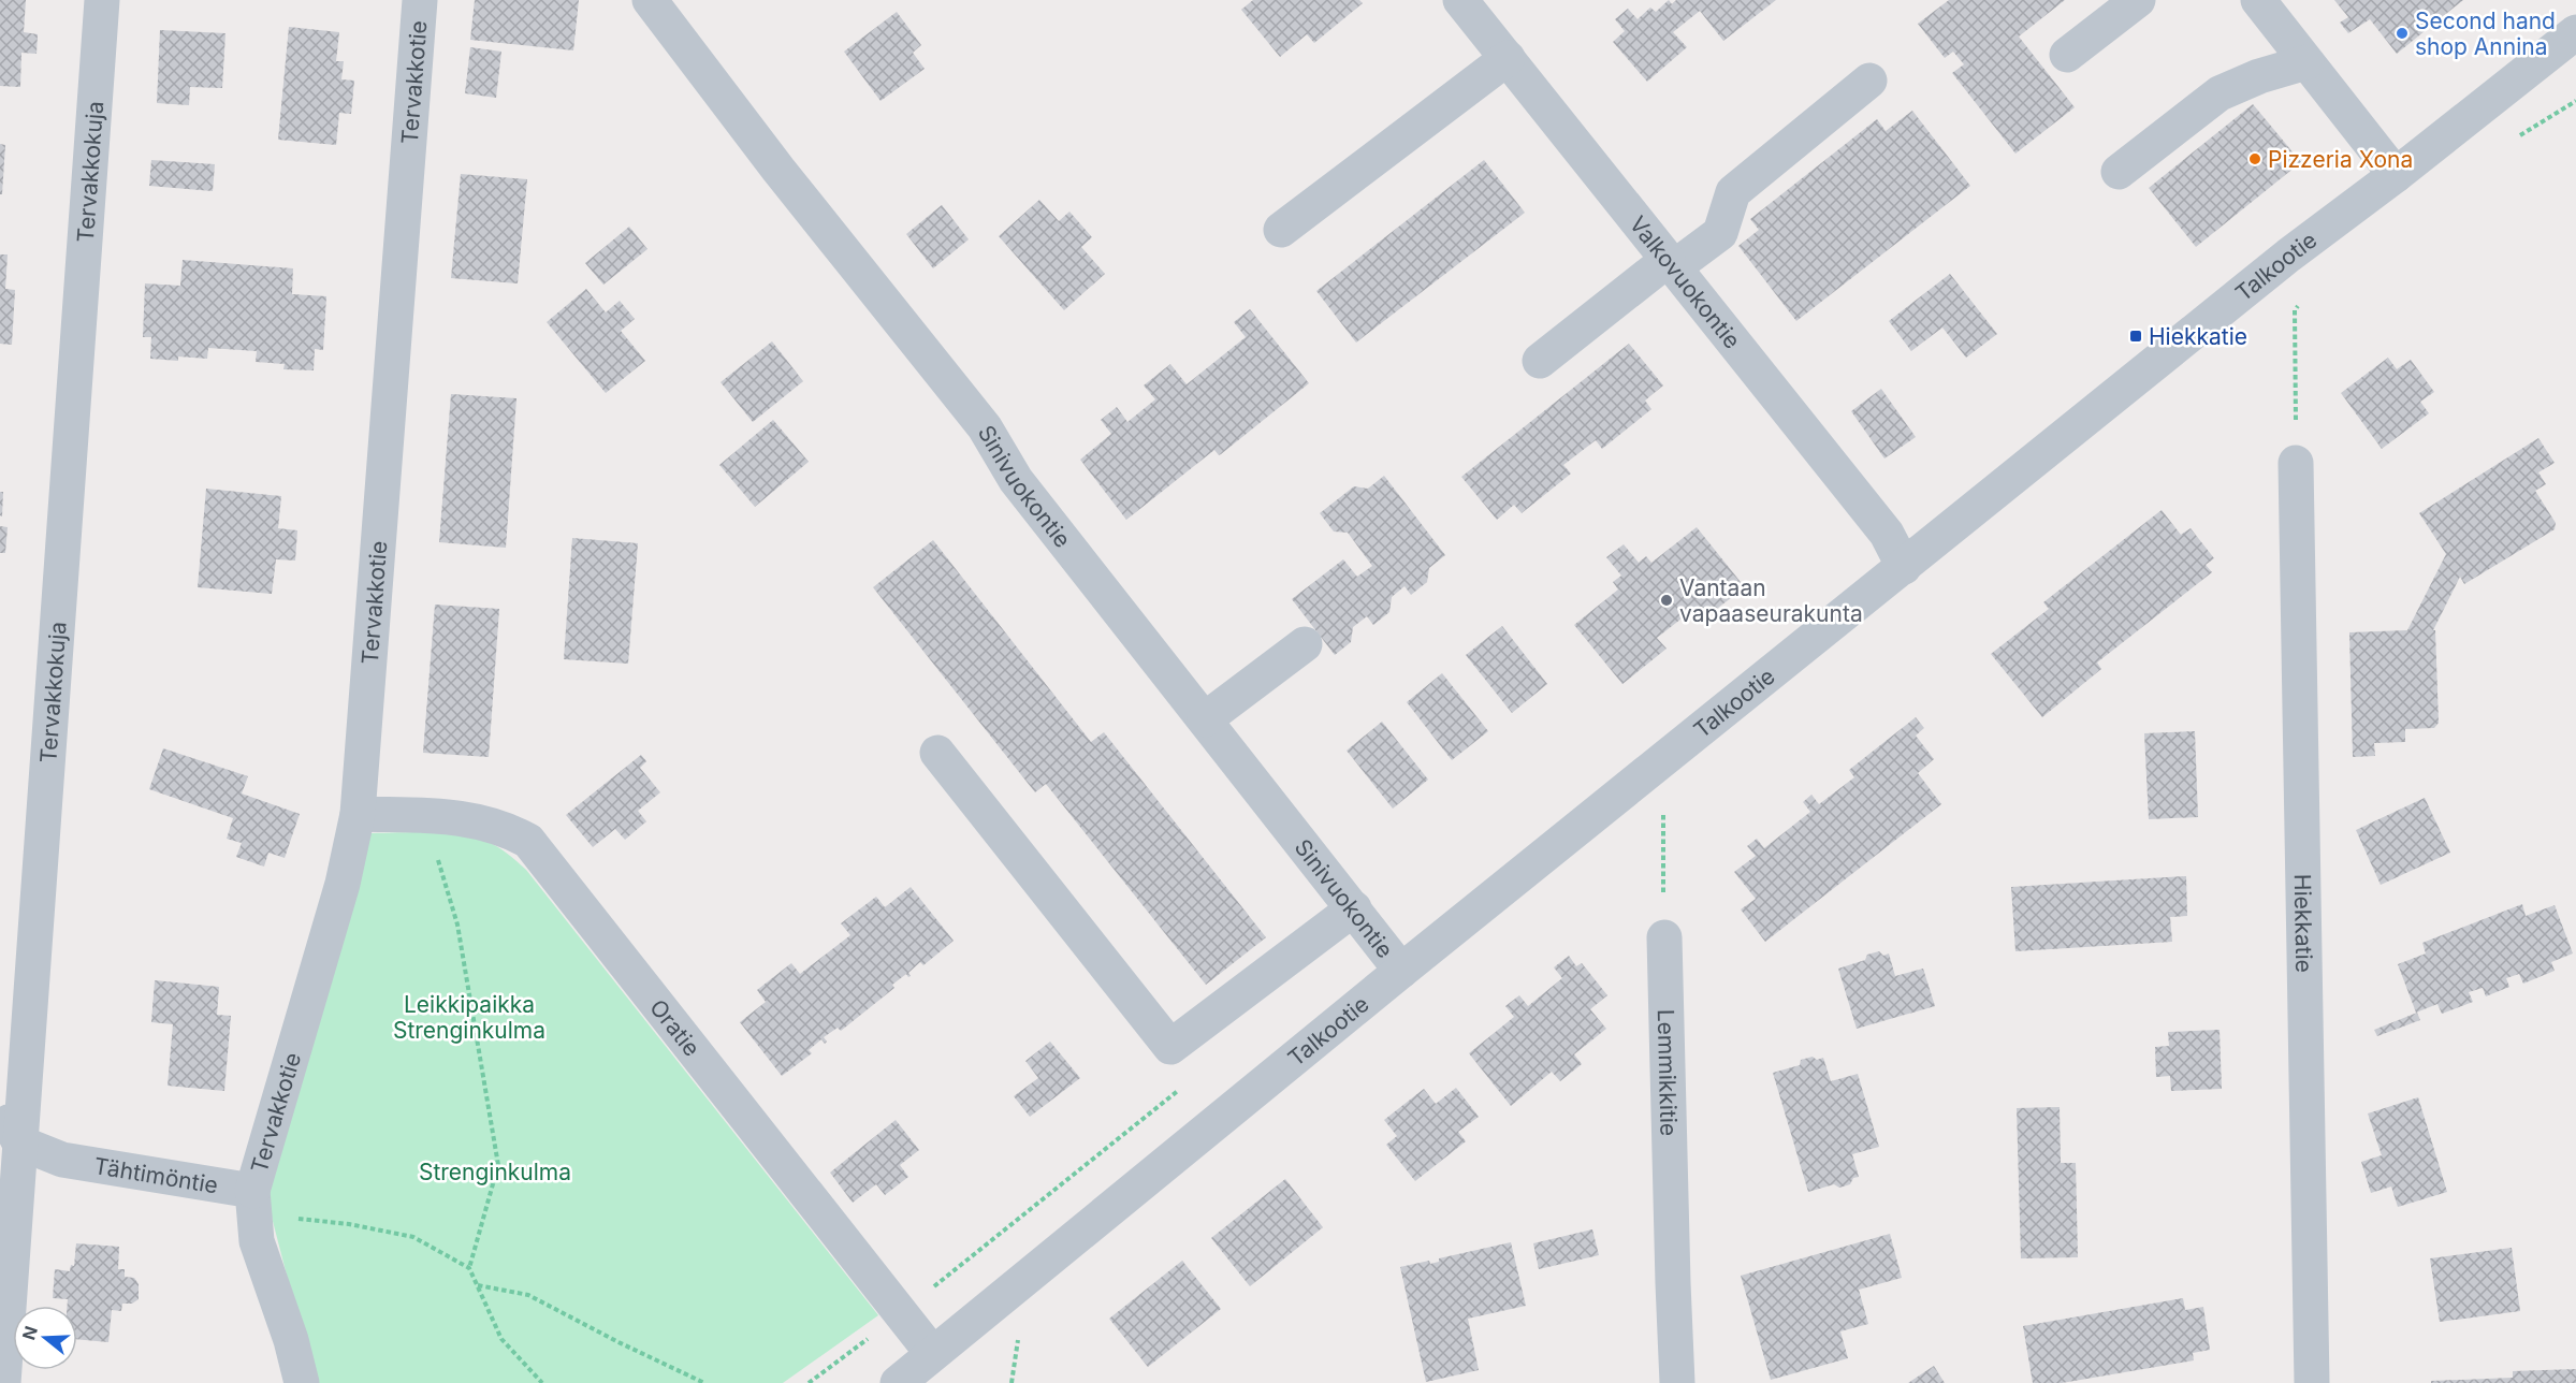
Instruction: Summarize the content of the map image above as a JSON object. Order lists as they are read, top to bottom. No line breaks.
{"streets":{"street":["Tervakkotie","Tervakkokuja","Talkootie","Valkovuokontie","Sinivuokontie","Hiekkatie","Oratie","Lemmikkitie","Tähtimöntie"]},"crossings":[["Tervakkotie","Oratie"],["Tervakkotie","Tähtimöntie"],["Tervakkokuja","Tähtimöntie"],["Talkootie","Valkovuokontie"],["Talkootie","Sinivuokontie"],["Talkootie","Oratie"]],"parks":["Leikkipaikka Strenginkulma","Strenginkulma"],"places":{"other":["Second hand shop Annina","Pizzeria Xona","Vantaan vapaaseurakunta"],"transit":["Hiekkatie"]},"north":"left"}
